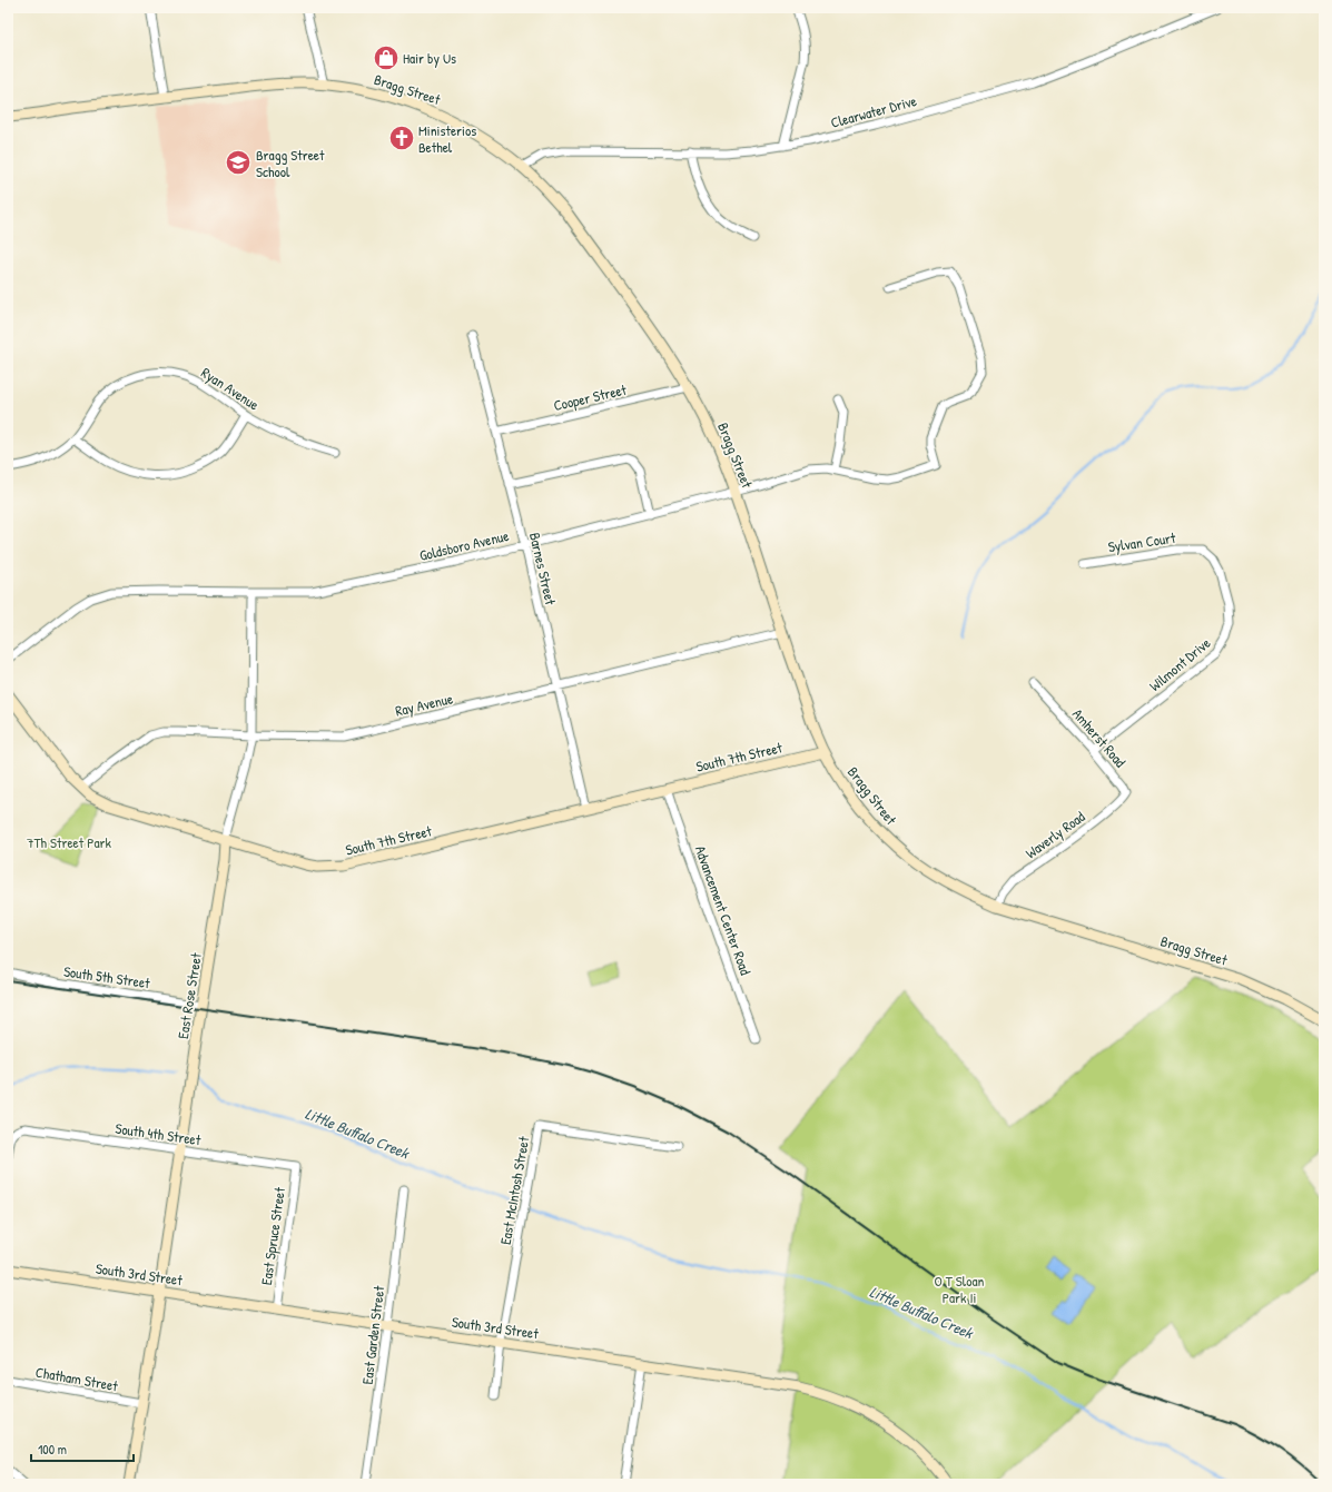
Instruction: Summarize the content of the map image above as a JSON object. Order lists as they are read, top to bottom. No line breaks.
{"streets":{"street":["Bragg Street","Clearwater Drive","Ryan Avenue","Cooper Street","Sylvan Court","Goldsboro Avenue","Barnes Street","Wilmont Drive","Ray Avenue","Amherst Road","South 7th Street","Waverly Road","Advancement Center Road","South 5th Street","East Rose Street","South 4th Street","East McIntosh Street","East Spruce Street","South 3rd Street","East Garden Street","Chatham Street"]},"crossings":[["Bragg Street","Clearwater Drive"],["Bragg Street","Cooper Street"],["Bragg Street","Goldsboro Avenue"],["Bragg Street","Ray Avenue"],["Bragg Street","South 7th Street"],["Bragg Street","Waverly Road"],["Cooper Street","Barnes Street"],["Sylvan Court","Wilmont Drive"],["Goldsboro Avenue","Barnes Street"],["Goldsboro Avenue","East Rose Street"],["Barnes Street","Ray Avenue"],["Barnes Street","South 7th Street"],["Wilmont Drive","Amherst Road"],["Ray Avenue","South 7th Street"],["Ray Avenue","East Rose Street"],["Amherst Road","Waverly Road"],["South 7th Street","Advancement Center Road"],["South 7th Street","East Rose Street"],["South 5th Street","East Rose Street"],["East Rose Street","South 4th Street"],["East Rose Street","South 3rd Street"],["East Rose Street","Chatham Street"],["South 4th Street","East Spruce Street"],["East McIntosh Street","South 3rd Street"],["East Spruce Street","South 3rd Street"],["South 3rd Street","East Garden Street"]],"water":["Little Buffalo Creek"],"parks":["7Th Street Park","O T Sloan Park Ii"],"places":{"shop":["Hair by Us"],"church":["Ministerios Bethel"],"school or university":["Bragg Street School"]},"scale_bar":"100 m"}
